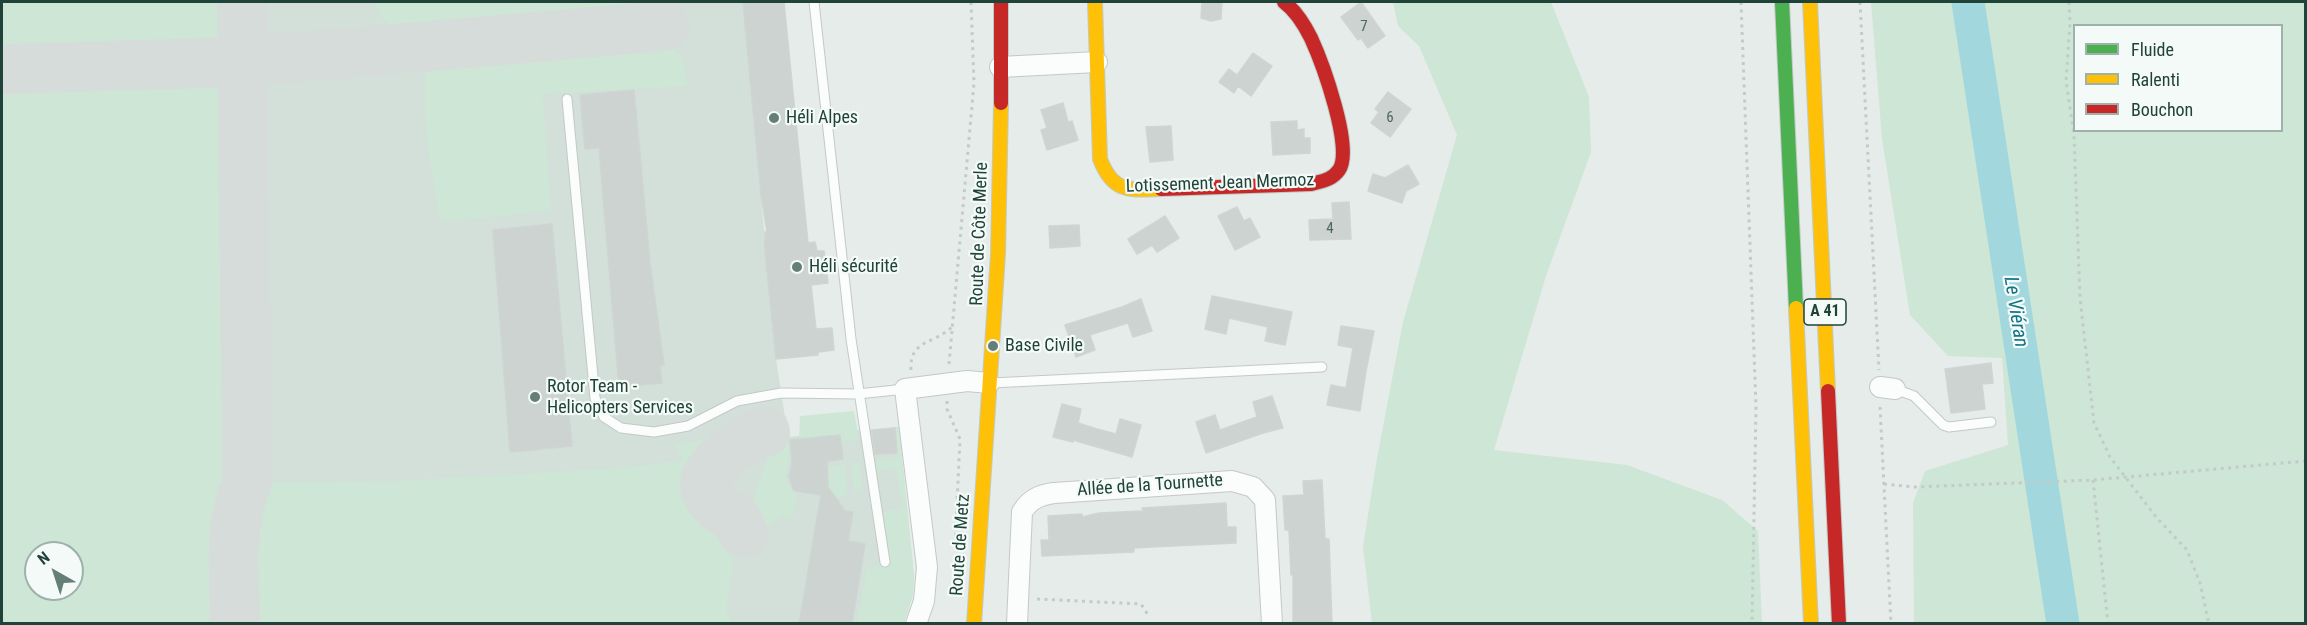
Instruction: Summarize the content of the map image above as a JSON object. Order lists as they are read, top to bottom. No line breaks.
{"streets":{"main road":["Lotissement Jean Mermoz","Route de Côte Merle","A 41","Route de Metz"],"street":["Allée de la Tournette"]},"crossings":[["Route de Côte Merle","Route de Metz"]],"water":["Le Viéran"],"places":["Héli Alpes","Héli sécurité","Base Civile","Rotor Team - Helicopters Services"],"house_numbers":["7","6","4"],"legend":["Fluide","Ralenti","Bouchon"],"north":"top left"}
